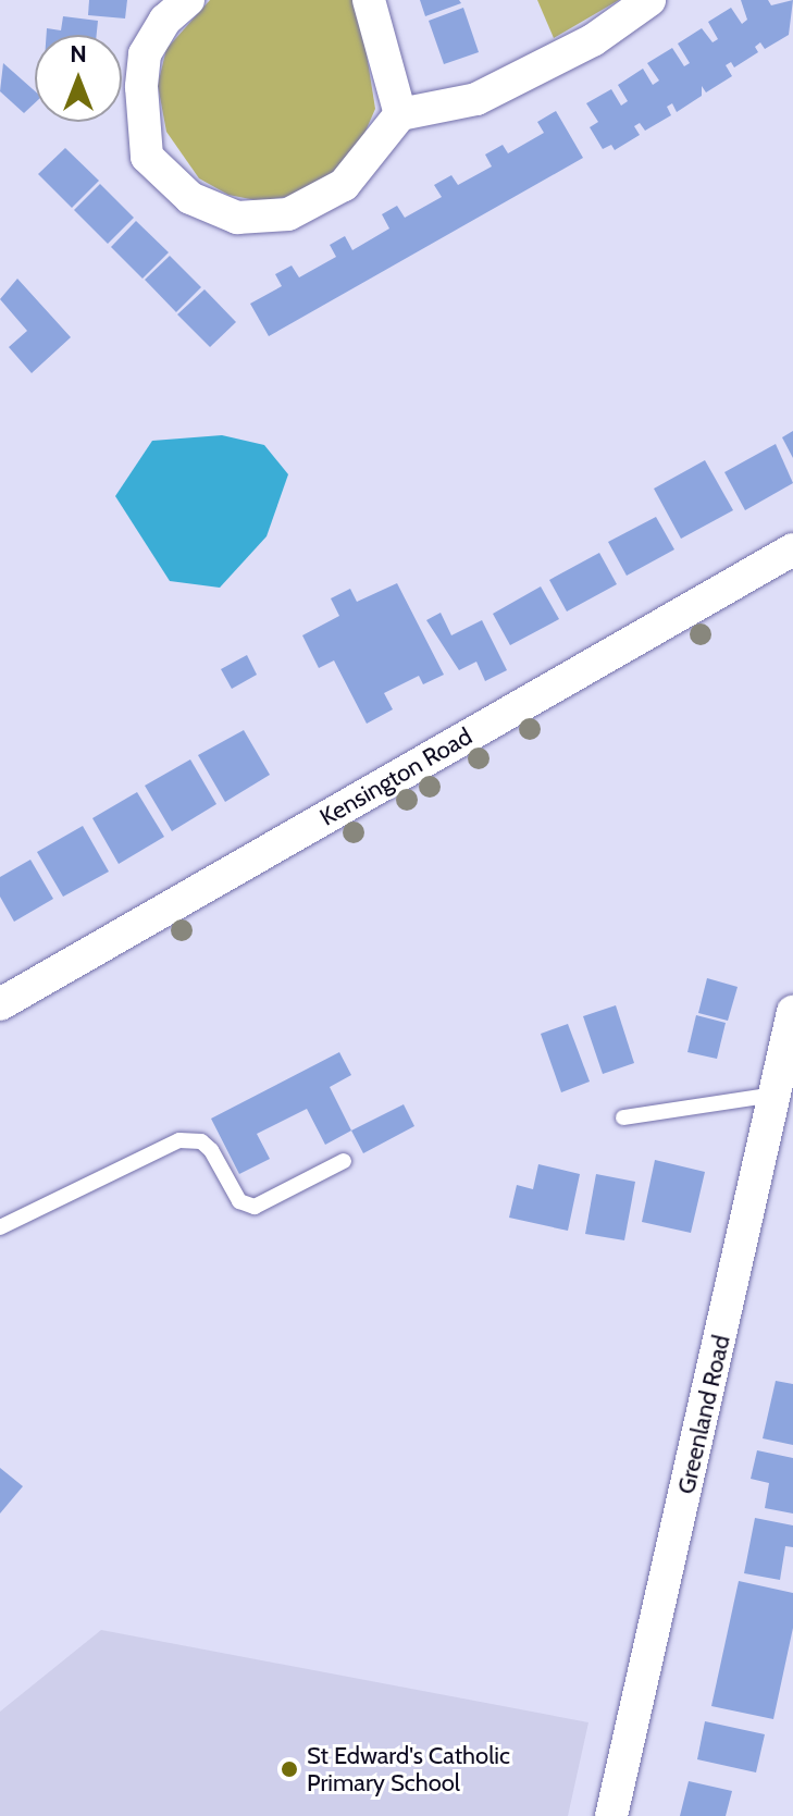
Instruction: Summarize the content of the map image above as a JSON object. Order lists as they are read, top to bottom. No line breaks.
{"streets":{"street":["Kensington Road","Greenland Road"]},"places":["St Edward's Catholic Primary School"],"north":"top"}
